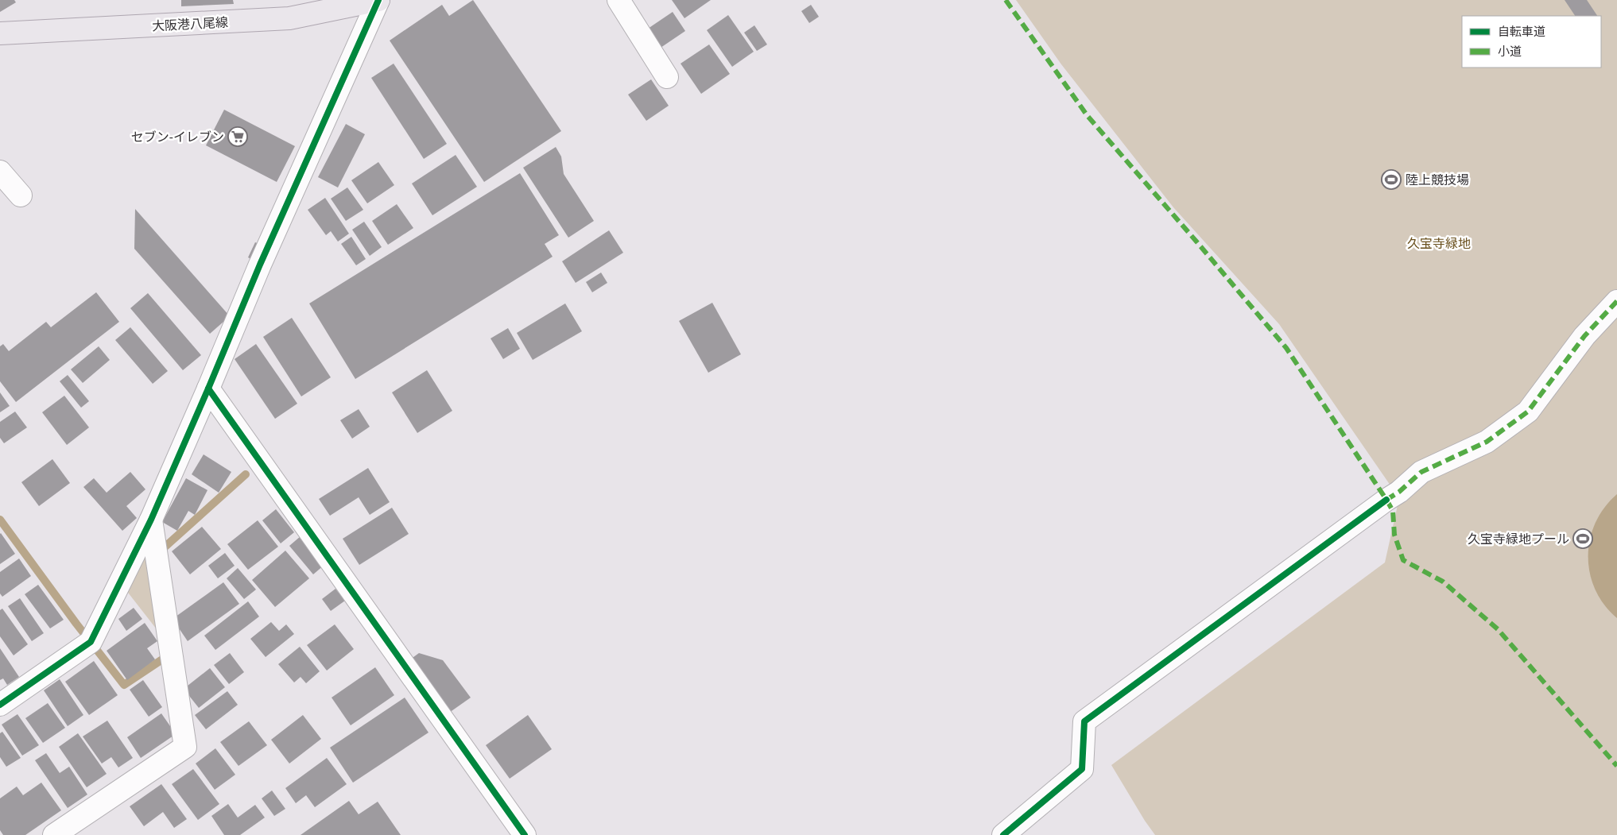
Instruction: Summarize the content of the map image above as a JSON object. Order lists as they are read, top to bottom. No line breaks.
{"streets":{"main road":["大阪港八尾線"]},"parks":["久宝寺緑地"],"places":{"supermarket":["セブン-イレブン"],"sports":["陸上競技場","久宝寺緑地プール"]},"legend":["自転車道","小道"]}
